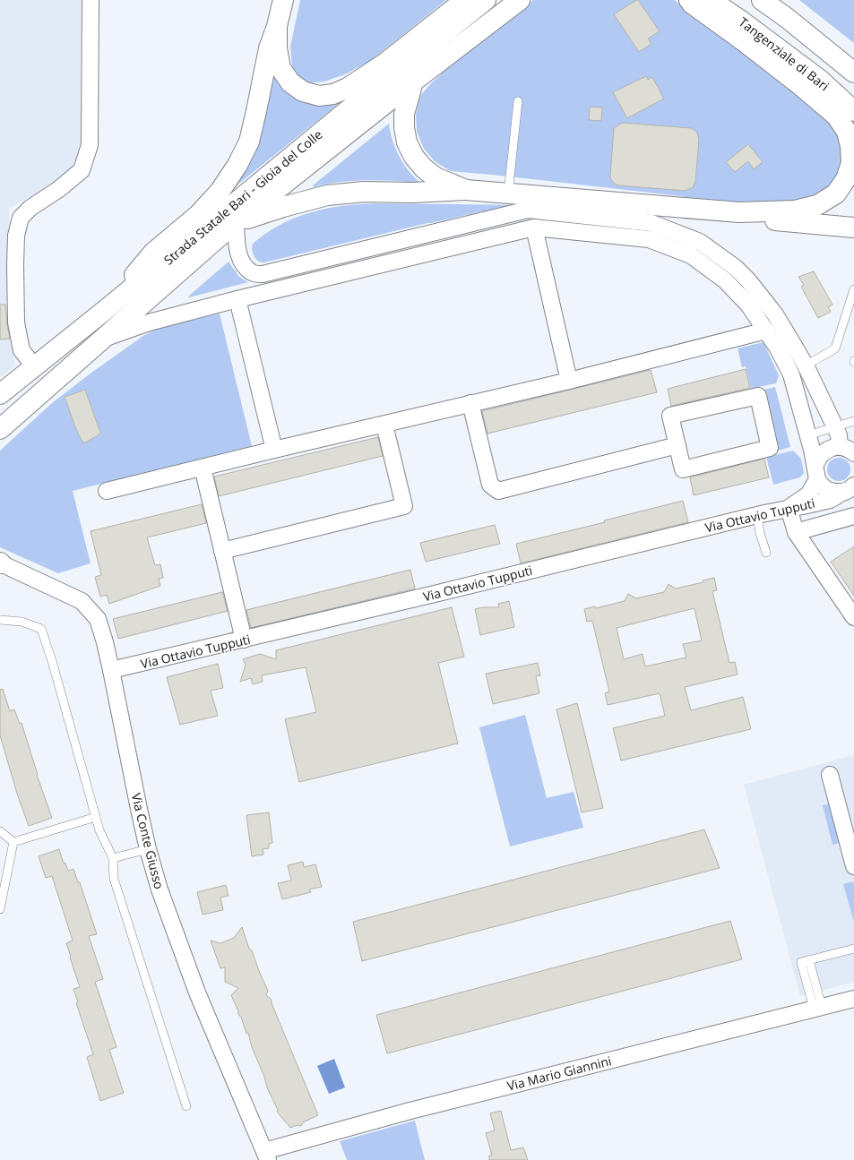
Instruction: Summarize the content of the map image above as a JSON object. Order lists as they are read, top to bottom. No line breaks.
{"streets":{"main road":["Tangenziale di Bari","Strada Statale Bari - Gioia del Colle"],"street":["Via Ottavio Tupputi","Via Conte Giusso","Via Mario Giannini"]},"crossings":[["Via Ottavio Tupputi","Via Conte Giusso"],["Via Conte Giusso","Via Mario Giannini"]]}
